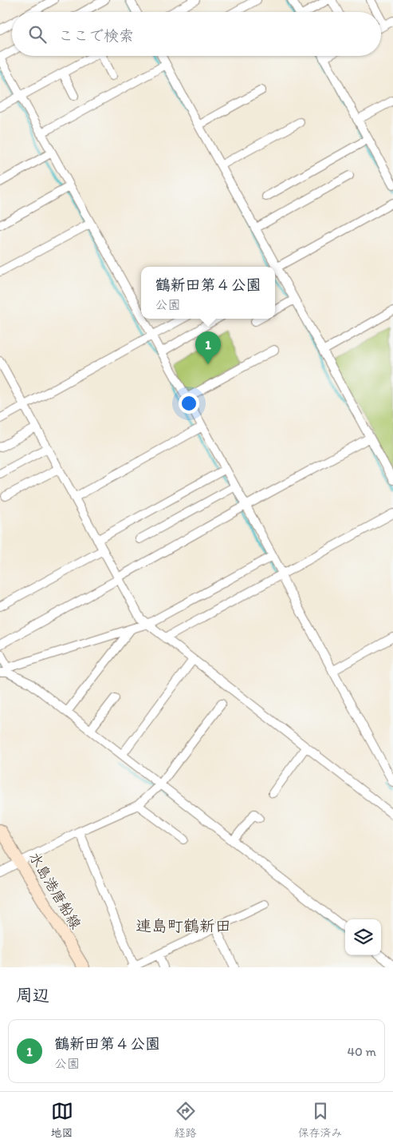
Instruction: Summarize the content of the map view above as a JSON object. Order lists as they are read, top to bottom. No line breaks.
{"streets":{"main road":["水島港唐船線"]},"districts":["連島町鶴新田"],"page":{"search":"ここで検索","popup":["鶴新田第４公園","公園"],"pins":"1","heading":"周辺","list":[{"mark":"1","name":"鶴新田第４公園","note":"公園","value":"40 m"}],"nav":["地図","経路","保存済み"]}}
